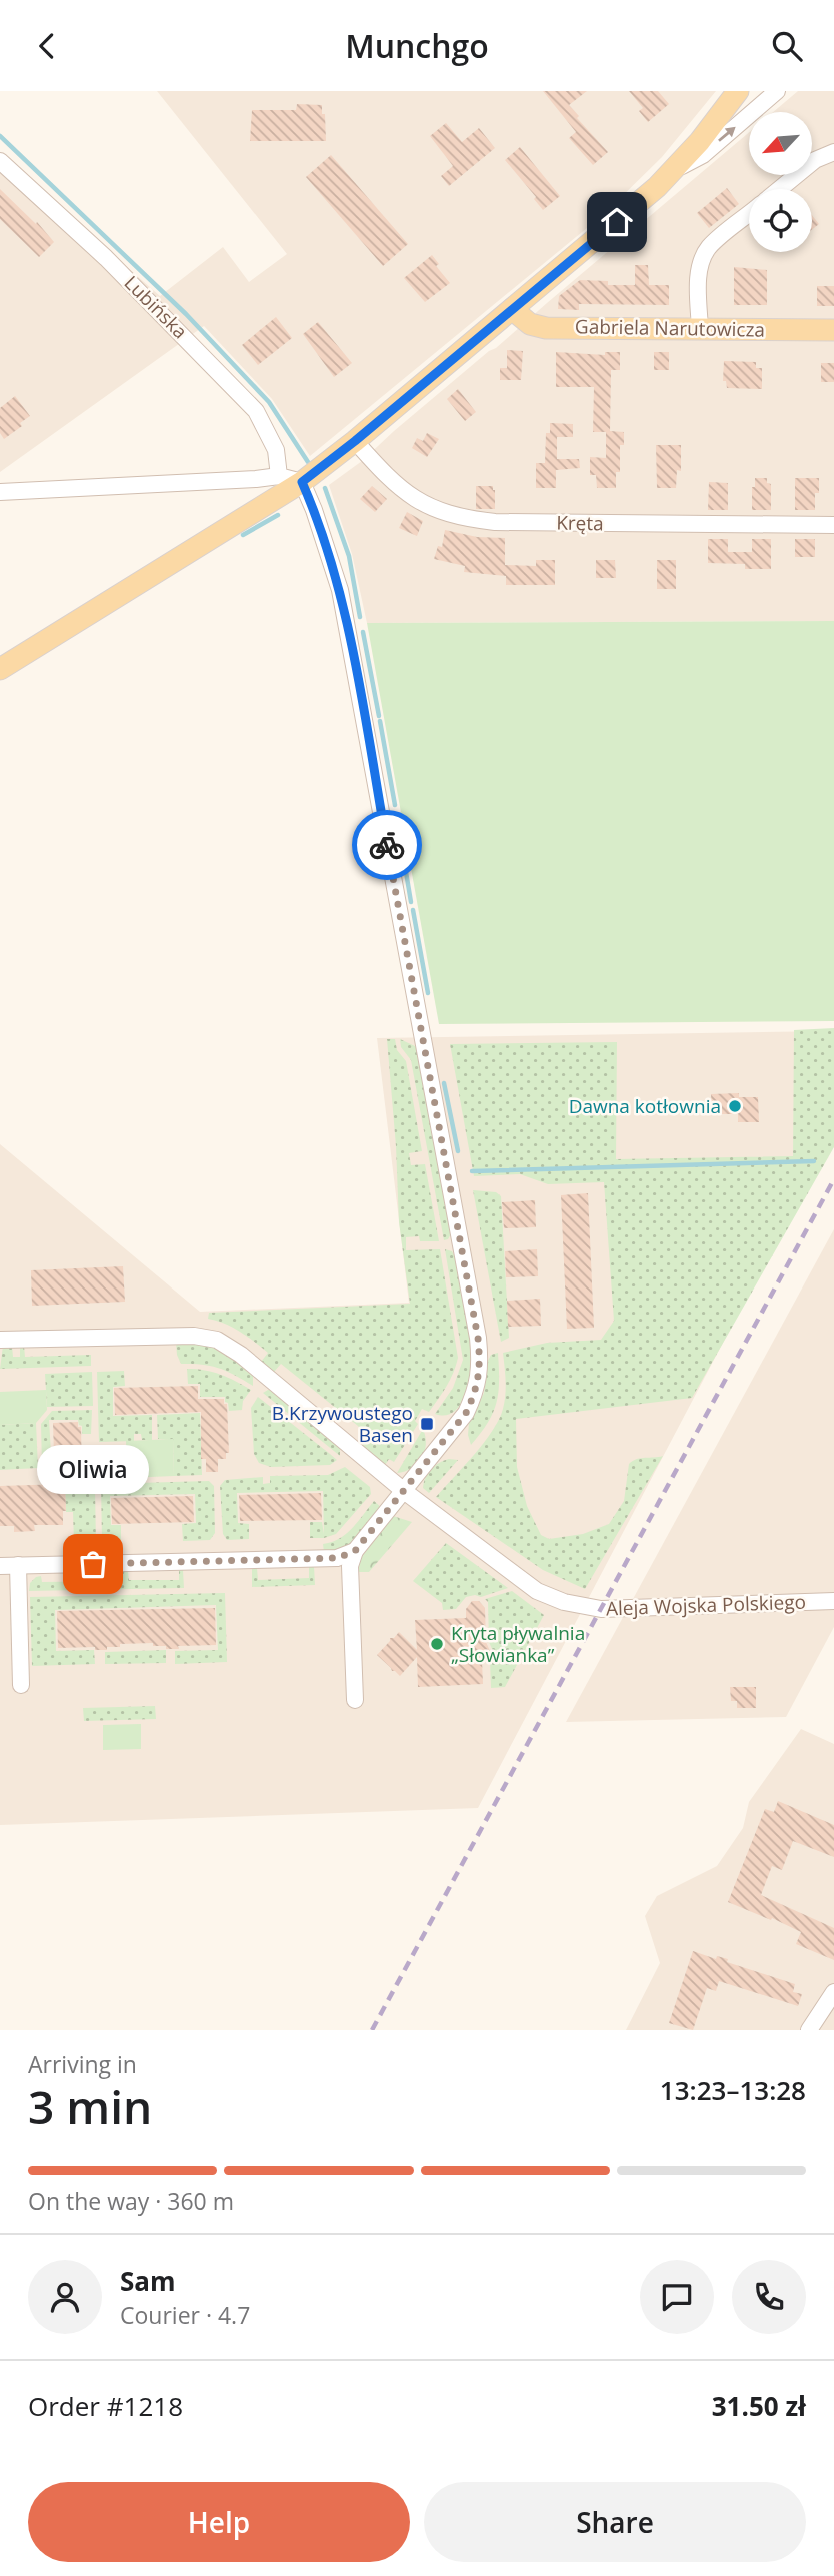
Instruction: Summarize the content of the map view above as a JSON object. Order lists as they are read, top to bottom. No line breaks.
{"streets":{"main road":["Gabriela Narutowicza"],"street":["Lubińska","Kręta","Aleja Wojska Polskiego"]},"places":{"other":["Dawna kotłownia","Oliwia","Kryta pływalnia „Słowianka”"],"transit":["B.Krzywoustego Basen"]},"north":"bottom left","page":{"header":"Munchgo","bubble":"Oliwia","heading":["3 min","Arriving in","13:23–13:28"],"panel":["Sam","Courier · 4.7","Order #1218","31.50 zł"],"bar":"On the way · 360 m","buttons":["Help","Share"]}}
